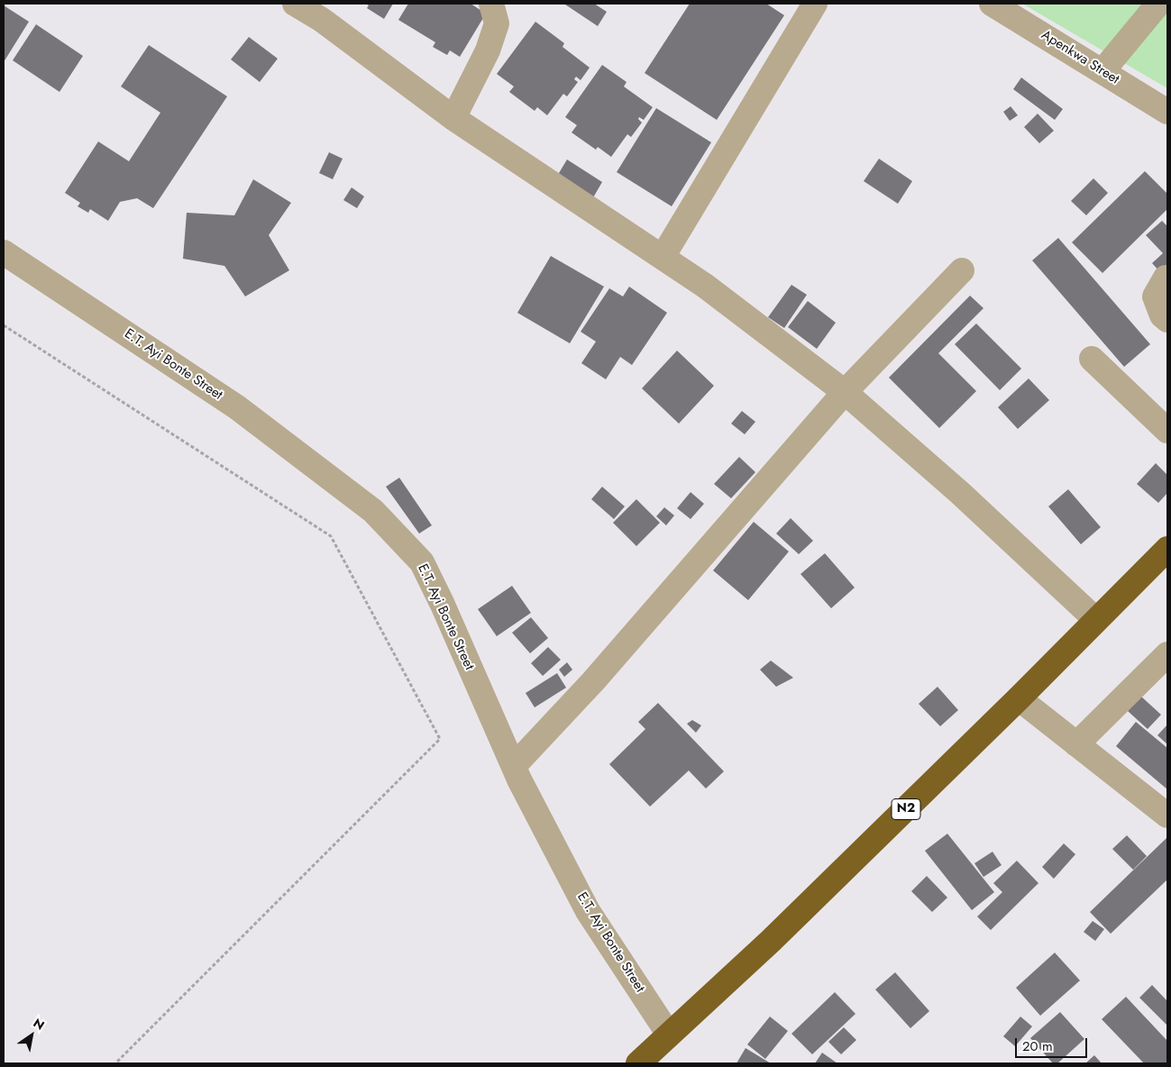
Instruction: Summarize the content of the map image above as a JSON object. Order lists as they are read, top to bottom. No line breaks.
{"streets":{"highway":["N2"],"street":["Apenkwa Street","E.T. Ayi Bonte Street"]},"crossings":[["E.T. Ayi Bonte Street","N2"]],"scale_bar":"20 m","north":"top right"}
